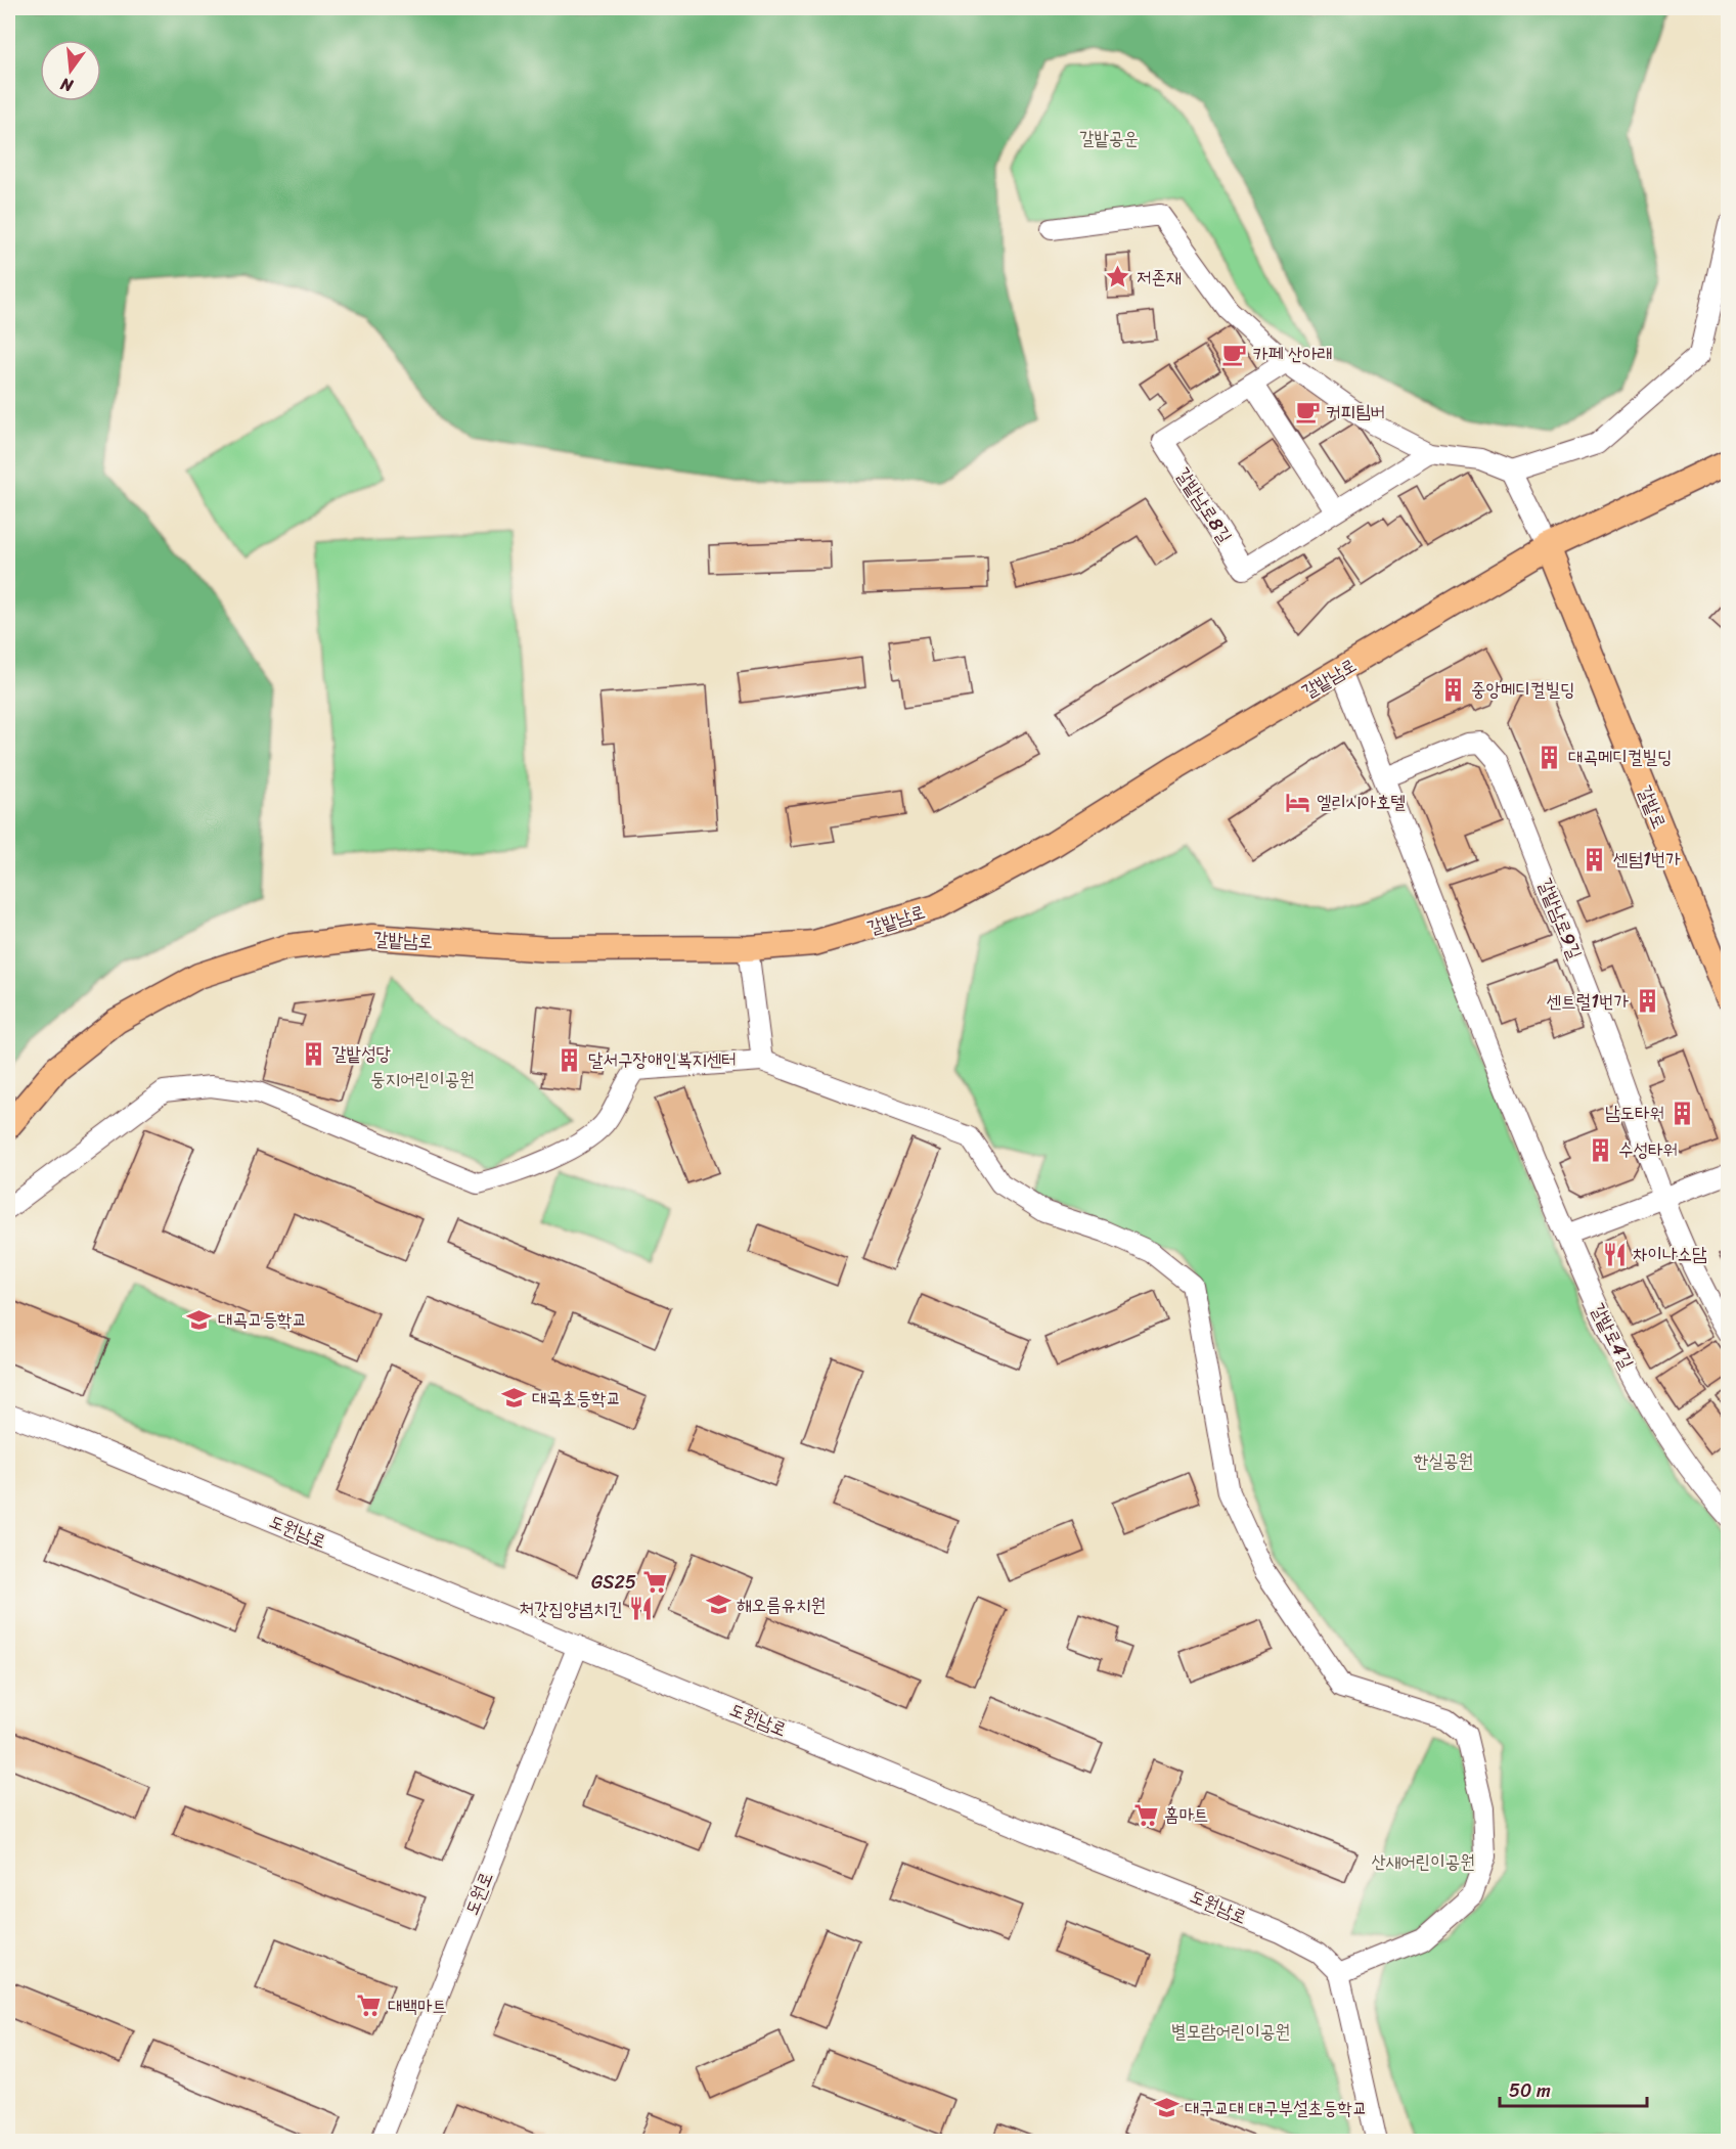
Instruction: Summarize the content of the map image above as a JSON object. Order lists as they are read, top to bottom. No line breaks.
{"streets":{"main road":["갈밭남로","갈밭로"],"street":["갈밭남로8길","갈밭남로9길","갈밭로4길","도원남로","도원로"]},"crossings":[["갈밭남로","갈밭로"],["도원남로","도원로"]],"parks":["갈밭공운","둥지어린이공원","한실공원","산새어린이공원","별모람어린이공원"],"places":{"place":["저존재"],"cafe":["카페 산아래","커피팀버"],"building":["중앙메디컬빌딩","대곡메디컬빌딩","센텀1번가","센트럴1번가","갈밭성당","달서구장애인복지센터","남도타워","수성타워"],"hotel":["엘리시아호텔"],"restaurant":["차이나소담","처갓집양념치킨"],"school or university":["대곡고등학교","대곡초등학교","해오름유치원","대구교대 대구부설초등학교"],"supermarket":["GS25","홈마트","대백마트"]},"scale_bar":"50 m","north":"bottom"}
